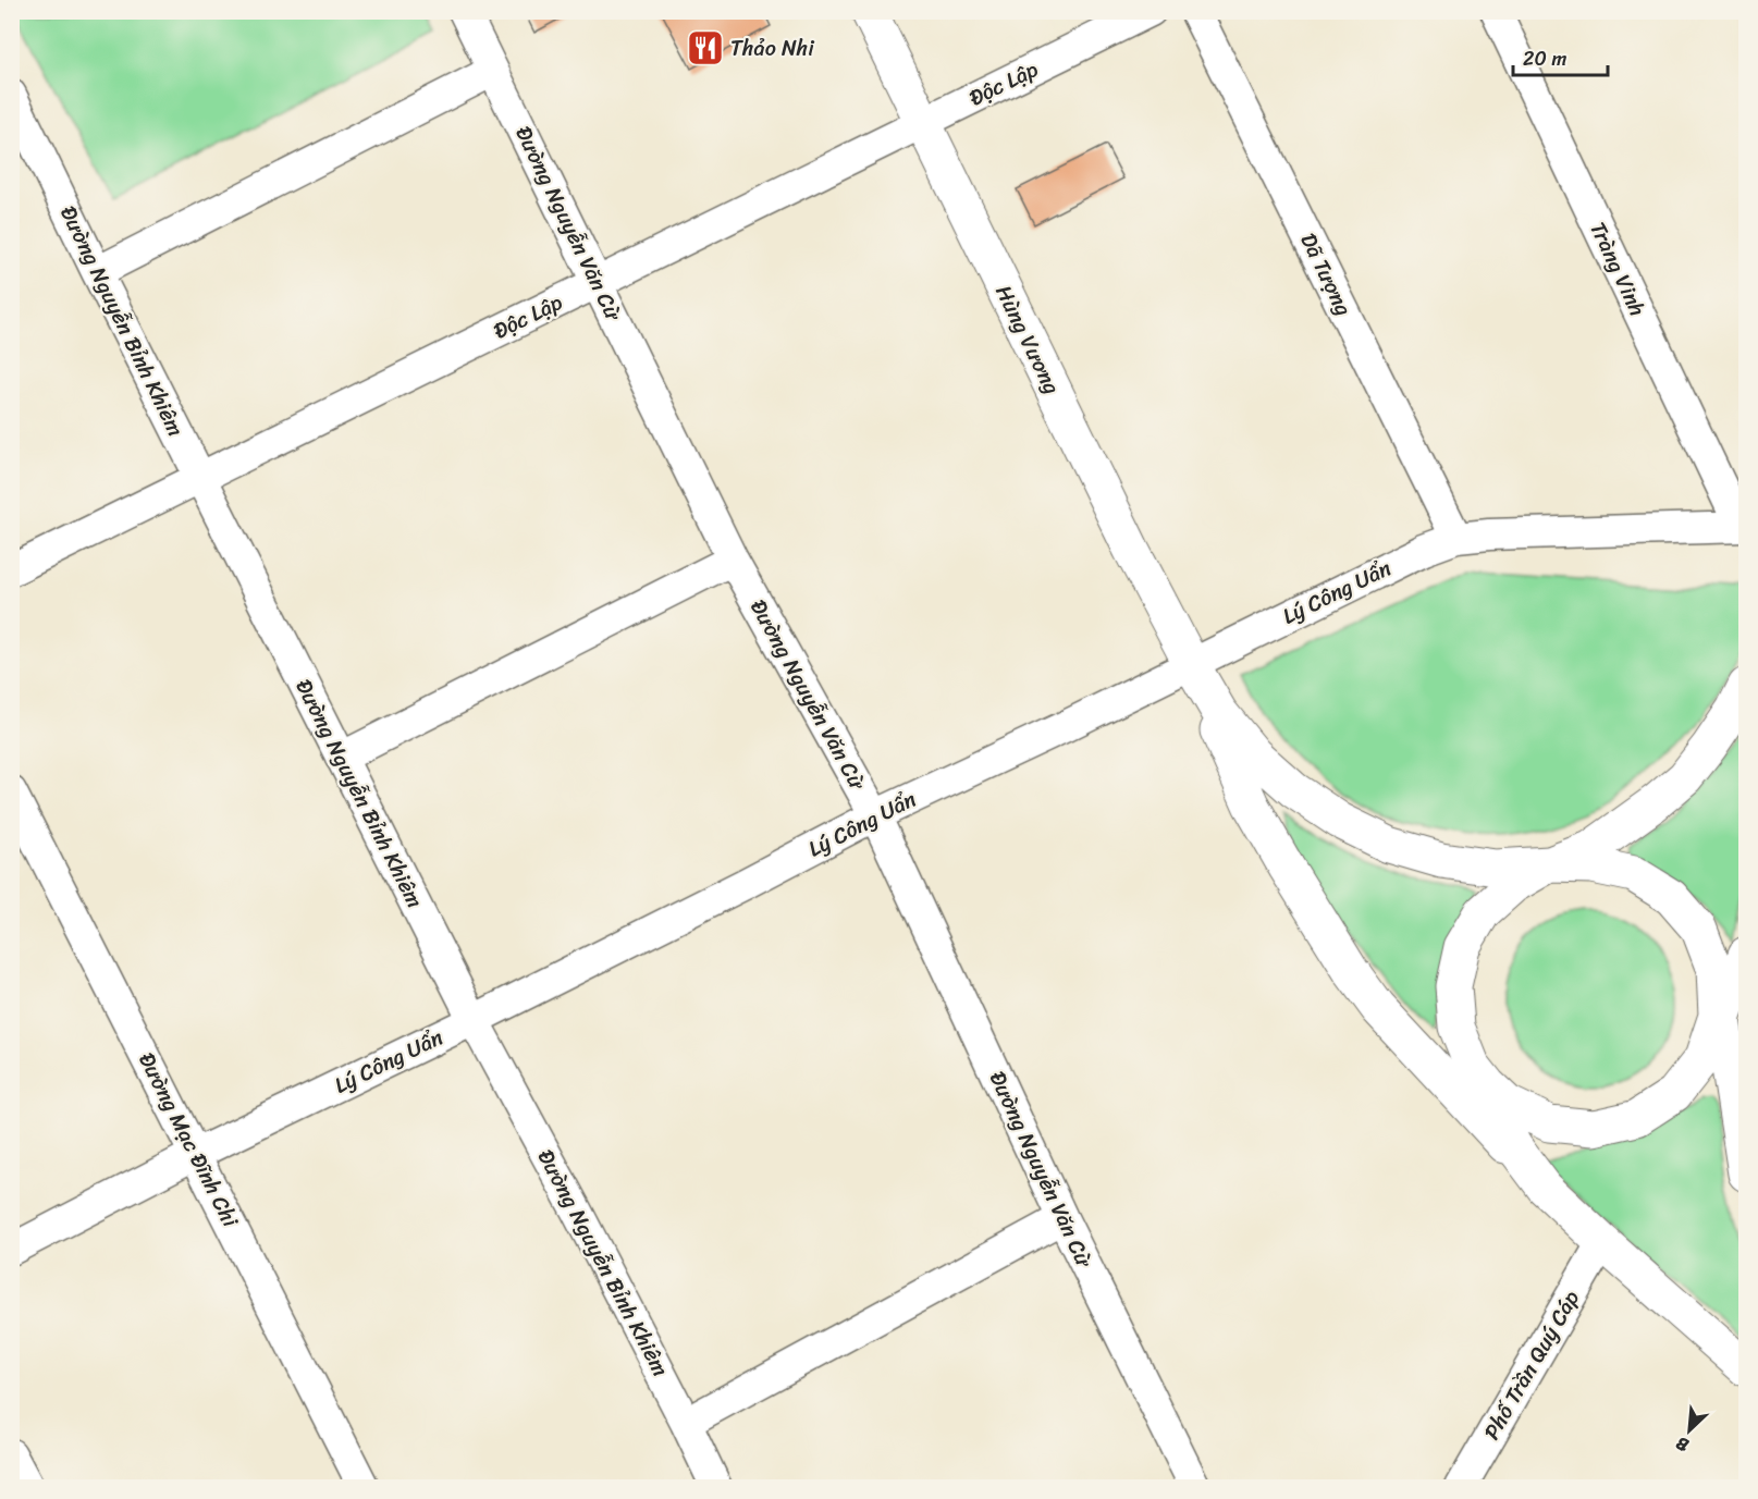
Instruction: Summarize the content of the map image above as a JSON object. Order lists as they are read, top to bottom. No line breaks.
{"streets":{"main road":["Hùng Vương"],"street":["Độc Lập","Đường Nguyễn Văn Cừ","Tràng Vinh","Dã Tượng","Đường Nguyễn Bỉnh Khiêm","Lý Công Uẩn","Đường Mạc Đĩnh Chi","Phố Trần Quý Cáp"]},"crossings":[["Độc Lập","Đường Nguyễn Văn Cừ"],["Độc Lập","Đường Nguyễn Bỉnh Khiêm"],["Độc Lập","Hùng Vương"],["Đường Nguyễn Văn Cừ","Lý Công Uẩn"],["Tràng Vinh","Lý Công Uẩn"],["Dã Tượng","Lý Công Uẩn"],["Đường Nguyễn Bỉnh Khiêm","Lý Công Uẩn"],["Hùng Vương","Lý Công Uẩn"],["Lý Công Uẩn","Đường Mạc Đĩnh Chi"]],"places":{"restaurant":["Thảo Nhi"]},"scale_bar":"20 m","north":"bottom left"}
